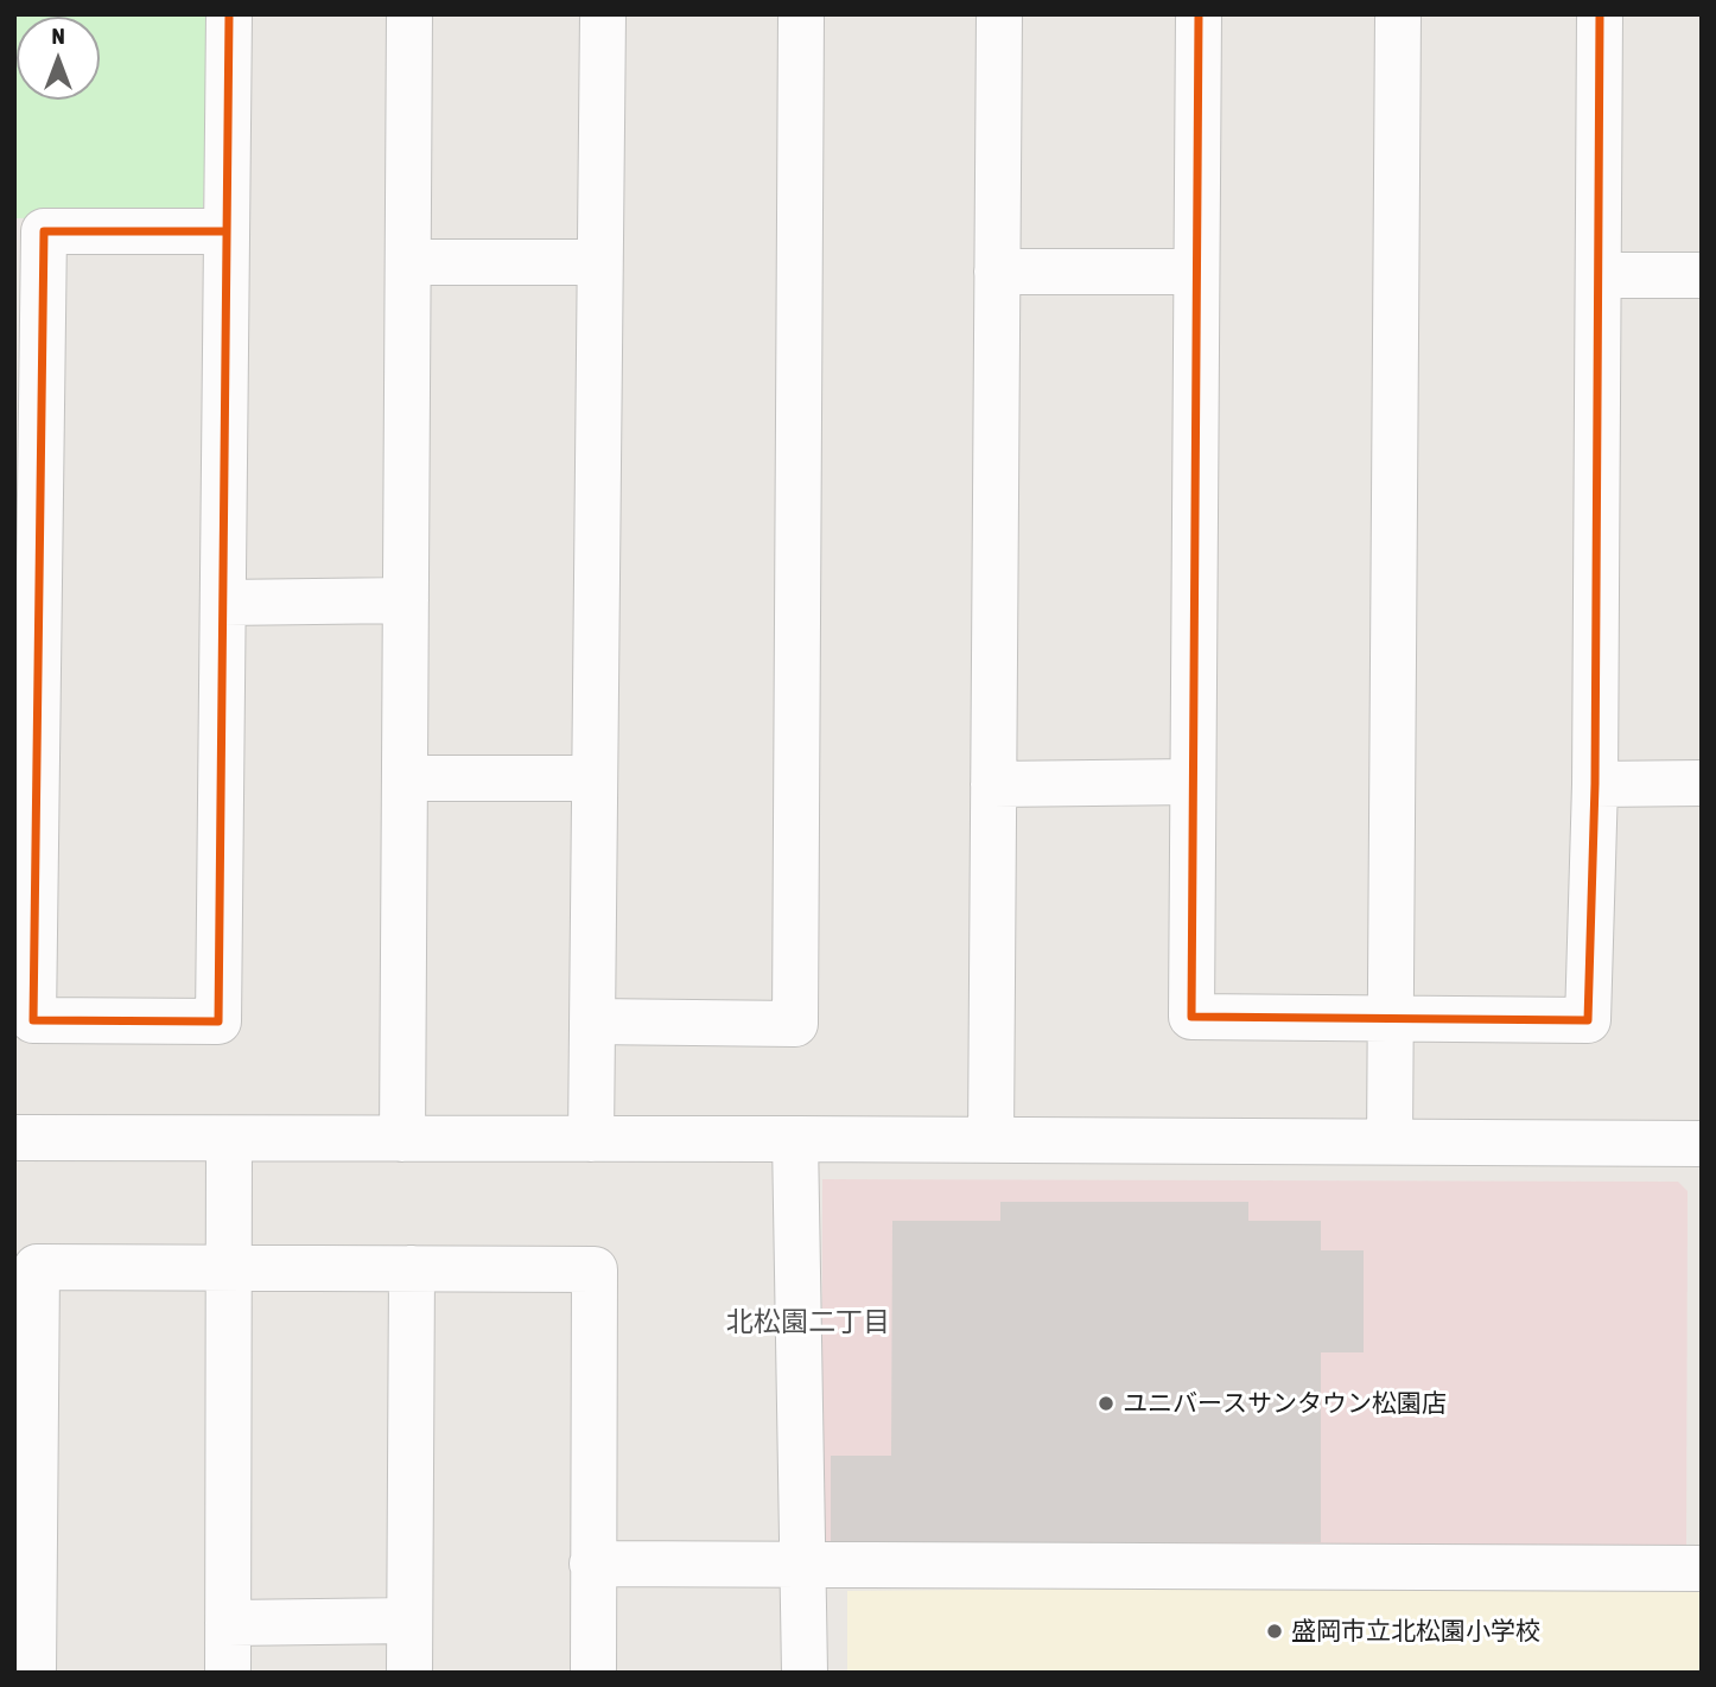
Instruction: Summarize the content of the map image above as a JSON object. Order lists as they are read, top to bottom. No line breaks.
{"districts":["北松園二丁目"],"places":["ユニバースサンタウン松園店","盛岡市立北松園小学校"],"north":"top"}
